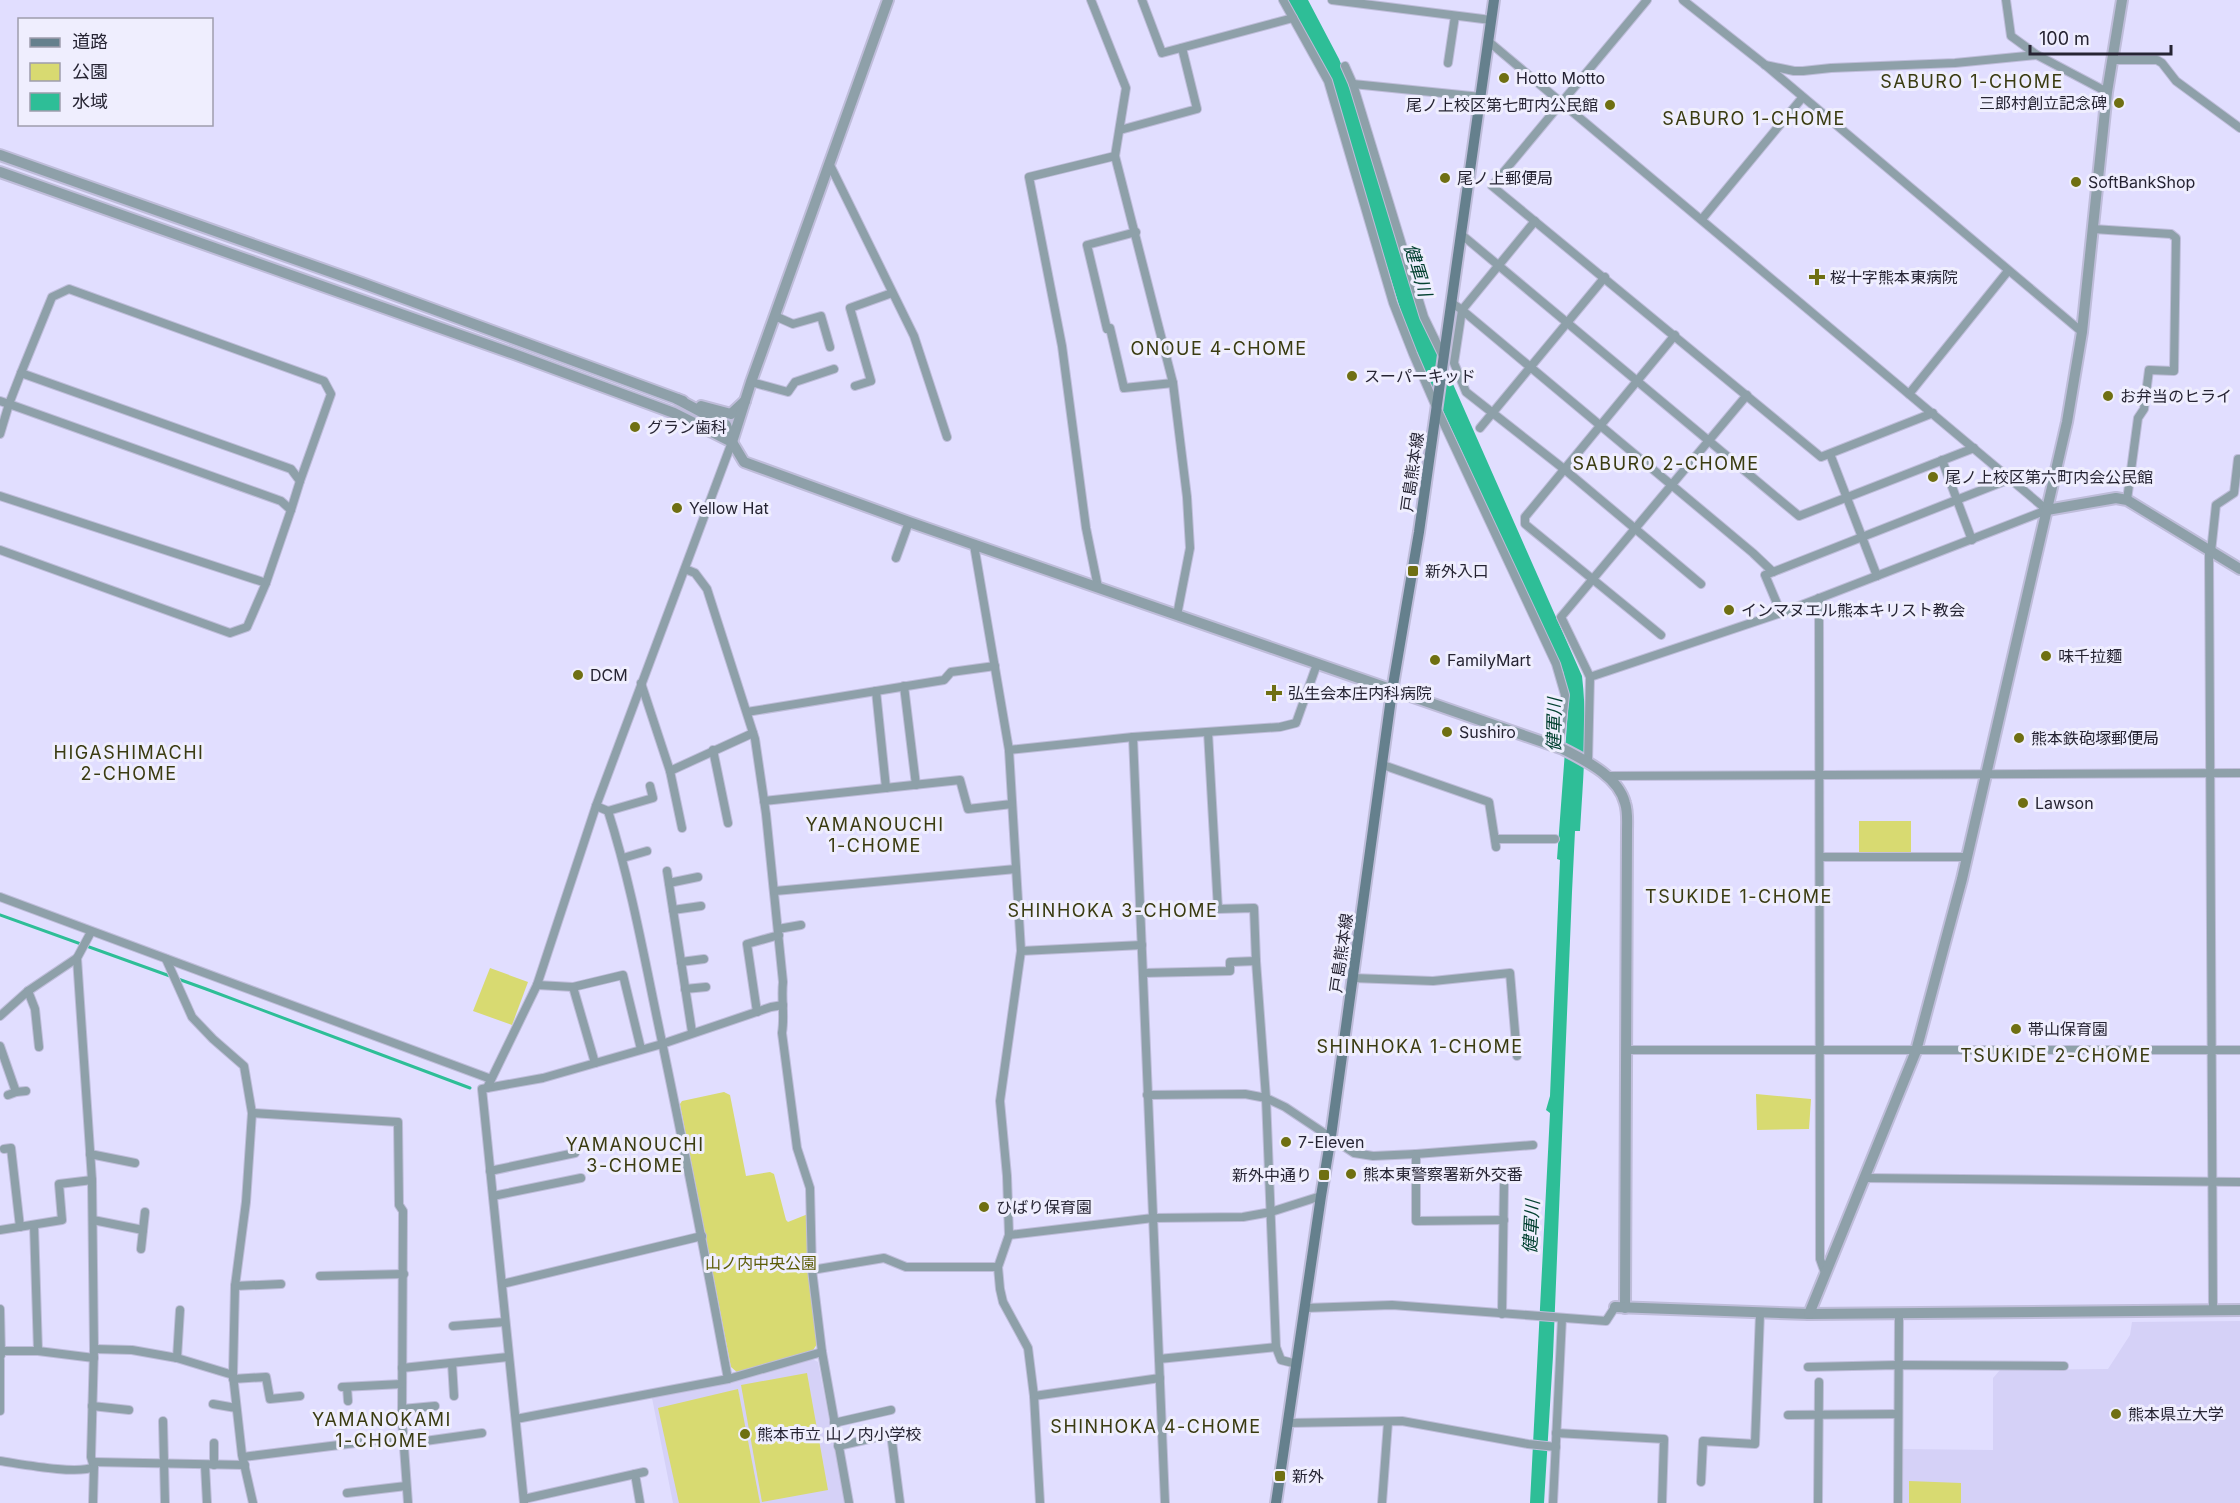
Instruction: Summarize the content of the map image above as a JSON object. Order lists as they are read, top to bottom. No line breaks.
{"streets":{"main road":["戸島熊本線"]},"districts":["SABURO 1-CHOME","SABURO 1-CHOME","ONOUE 4-CHOME","SABURO 2-CHOME","HIGASHIMACHI 2-CHOME","YAMANOUCHI 1-CHOME","TSUKIDE 1-CHOME","SHINHOKA 3-CHOME","SHINHOKA 1-CHOME","TSUKIDE 2-CHOME","YAMANOUCHI 3-CHOME","YAMANOKAMI 1-CHOME","SHINHOKA 4-CHOME"],"water":["健軍川"],"parks":["山ノ内中央公園"],"places":{"other":["Hotto Motto","三郎村創立記念碑","尾ノ上校区第七町内公民館","尾ノ上郵便局","SoftBankShop","スーパーキッド","お弁当のヒライ","グラン歯科","尾ノ上校区第六町内会公民館","Yellow Hat","インマヌエル熊本キリスト教会","味千拉麵","FamilyMart","DCM","Sushiro","熊本鉄砲塚郵便局","Lawson","帯山保育園","7-Eleven","熊本東警察署新外交番","ひばり保育園","熊本県立大学","熊本市立 山ノ内小学校"],"health":["桜十字熊本東病院","弘生会本庄内科病院"],"transit":["新外入口","新外中通り","新外"]},"legend":["道路","公園","水域"],"scale_bar":"100 m"}
